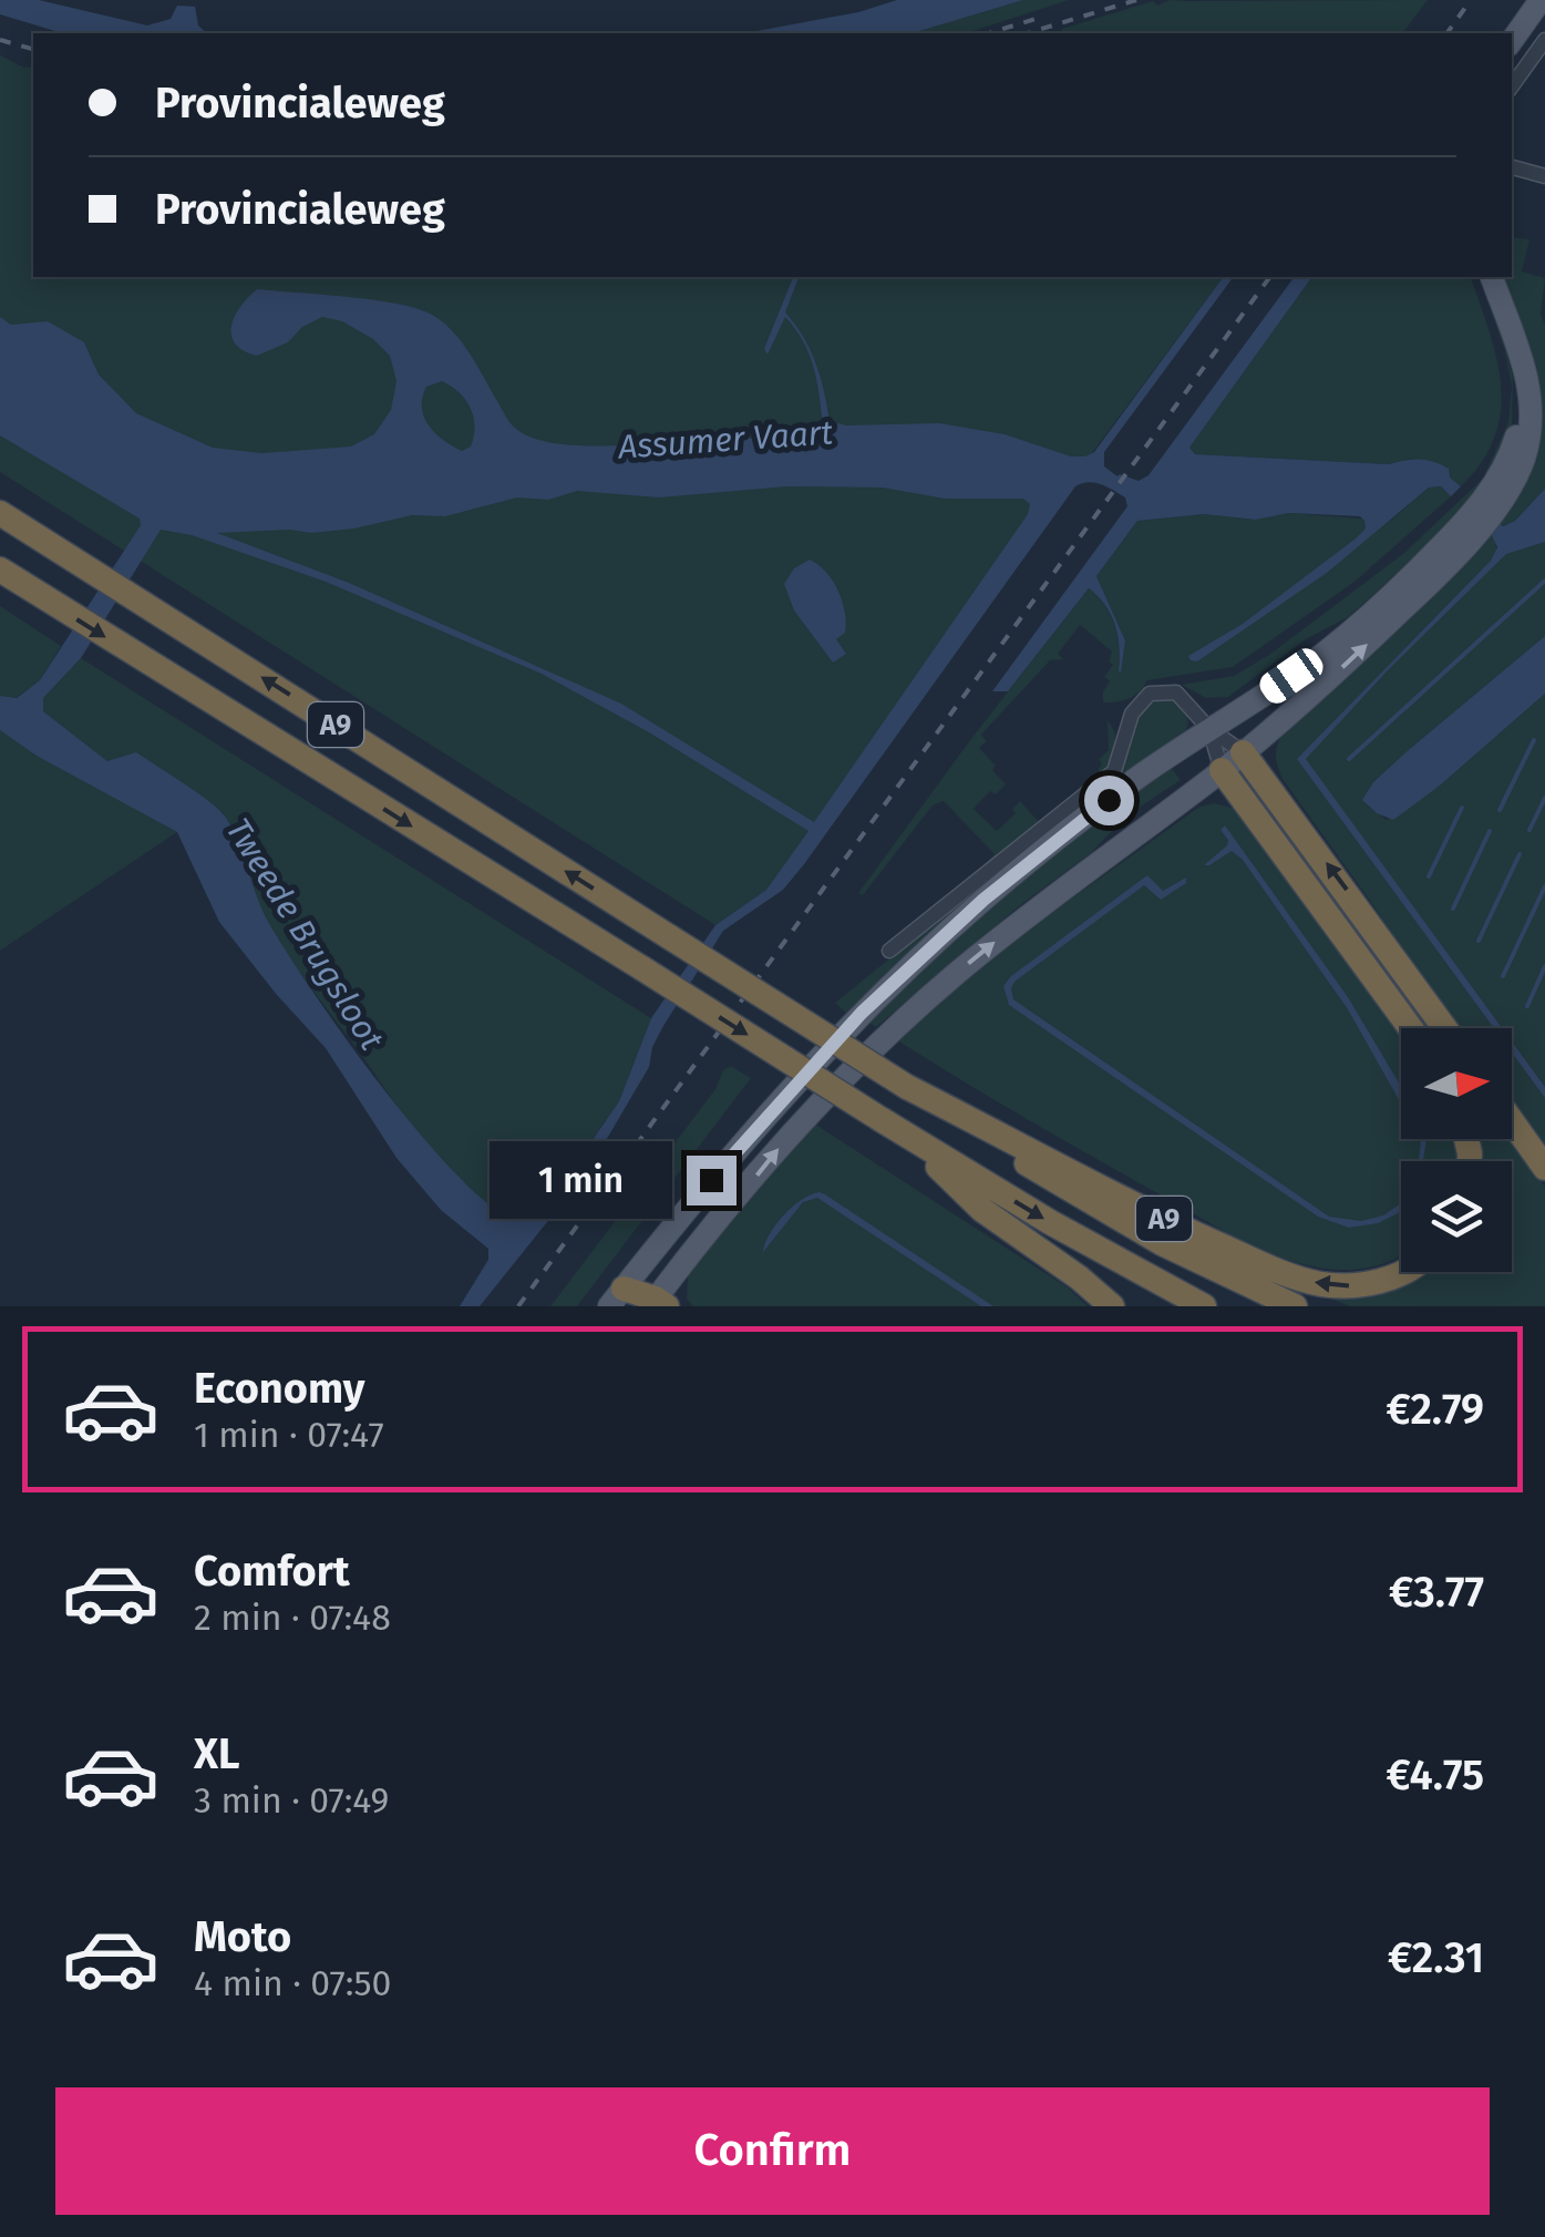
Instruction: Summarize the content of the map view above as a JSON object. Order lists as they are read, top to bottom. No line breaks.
{"streets":{"highway":["A9"]},"water":["Assumer Vaart","Tweede Brugsloot"],"north":"right","page":{"banner":["Provincialeweg","Provincialeweg"],"bubble":"1 min","list":[{"name":"Economy","note":"1 min · 07:47","value":"€2.79"},{"name":"Comfort","note":"2 min · 07:48","value":"€3.77"},{"name":"XL","note":"3 min · 07:49","value":"€4.75"},{"name":"Moto","note":"4 min · 07:50","value":"€2.31"}],"buttons":"Confirm"}}
